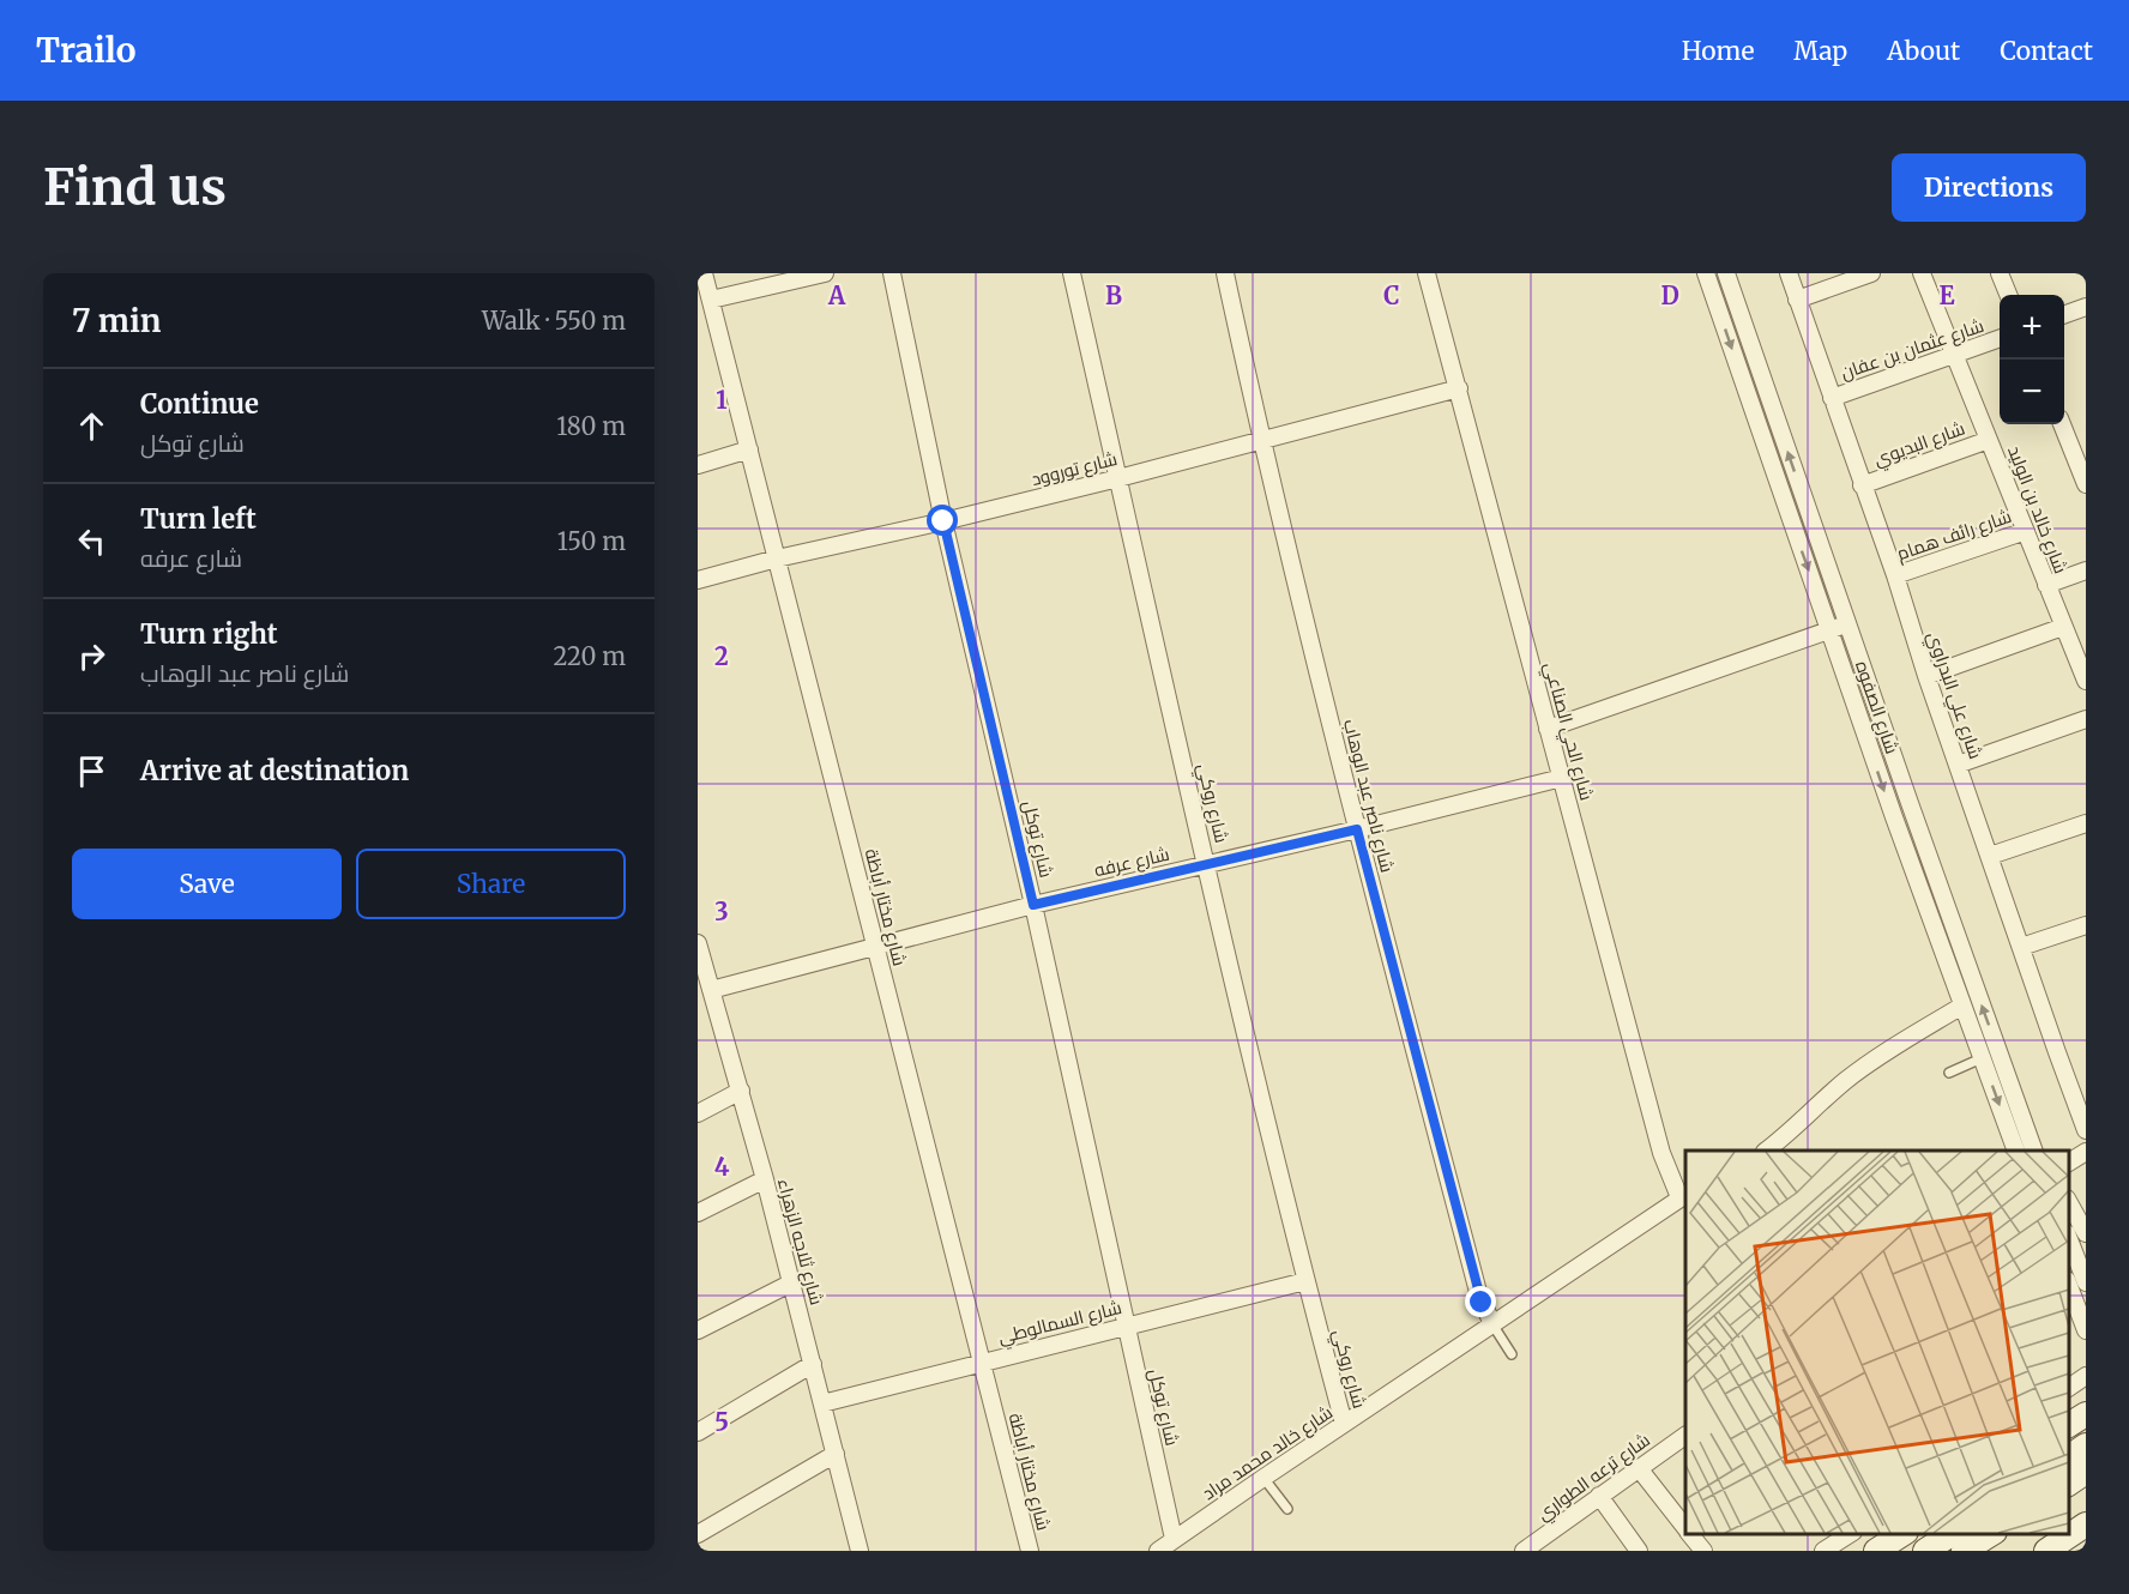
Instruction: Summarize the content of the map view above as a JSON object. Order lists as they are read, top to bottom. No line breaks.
{"streets":{"street":["شارع عثمان بن عفان","شارع البديوي","شارع توروود","شارع خالد بن الوليد","شارع رائف همام","شارع علي البدراوي","شارع الصفوه","شارع الحي الصناعي","شارع ناصر عبد الوهاب","شارع روكي","شارع توكل","شارع عرفه","شارع مختار أباظة","شارع ثلاجه الزهراء","شارع السمالوطي","شارع خالد محمد مراد","شارع ترعه الطواري"]},"crossings":[["شارع عثمان بن عفان","شارع خالد بن الوليد"],["شارع عثمان بن عفان","شارع علي البدراوي"],["شارع البديوي","شارع خالد بن الوليد"],["شارع البديوي","شارع علي البدراوي"],["شارع توروود","شارع الحي الصناعي"],["شارع توروود","شارع ناصر عبد الوهاب"],["شارع توروود","شارع روكي"],["شارع توروود","شارع توكل"],["شارع توروود","شارع مختار أباظة"],["شارع خالد بن الوليد","شارع رائف همام"],["شارع رائف همام","شارع علي البدراوي"],["شارع الحي الصناعي","شارع عرفه"],["شارع الحي الصناعي","شارع خالد محمد مراد"],["شارع ناصر عبد الوهاب","شارع عرفه"],["شارع ناصر عبد الوهاب","شارع خالد محمد مراد"],["شارع روكي","شارع عرفه"],["شارع روكي","شارع السمالوطي"],["شارع روكي","شارع خالد محمد مراد"],["شارع توكل","شارع عرفه"],["شارع توكل","شارع السمالوطي"],["شارع توكل","شارع خالد محمد مراد"],["شارع عرفه","شارع مختار أباظة"],["شارع عرفه","شارع ثلاجه الزهراء"],["شارع مختار أباظة","شارع السمالوطي"],["شارع ثلاجه الزهراء","شارع السمالوطي"]],"page":{"header":"Trailo","nav":["Home","Map","About","Contact"],"buttons":["Directions",["Save","Share"]],"title":"Find us","heading":["7 min","Walk · 550 m"],"map_buttons":["+","−"],"list":[["Continue","شارع توكل","180 m"],["Turn left","شارع عرفه","150 m"],["Turn right","شارع ناصر عبد الوهاب","220 m"],"Arrive at destination"]},"grid":{"columns":["A","B","C","D","E"],"rows":["1","2","3","4","5"]}}
